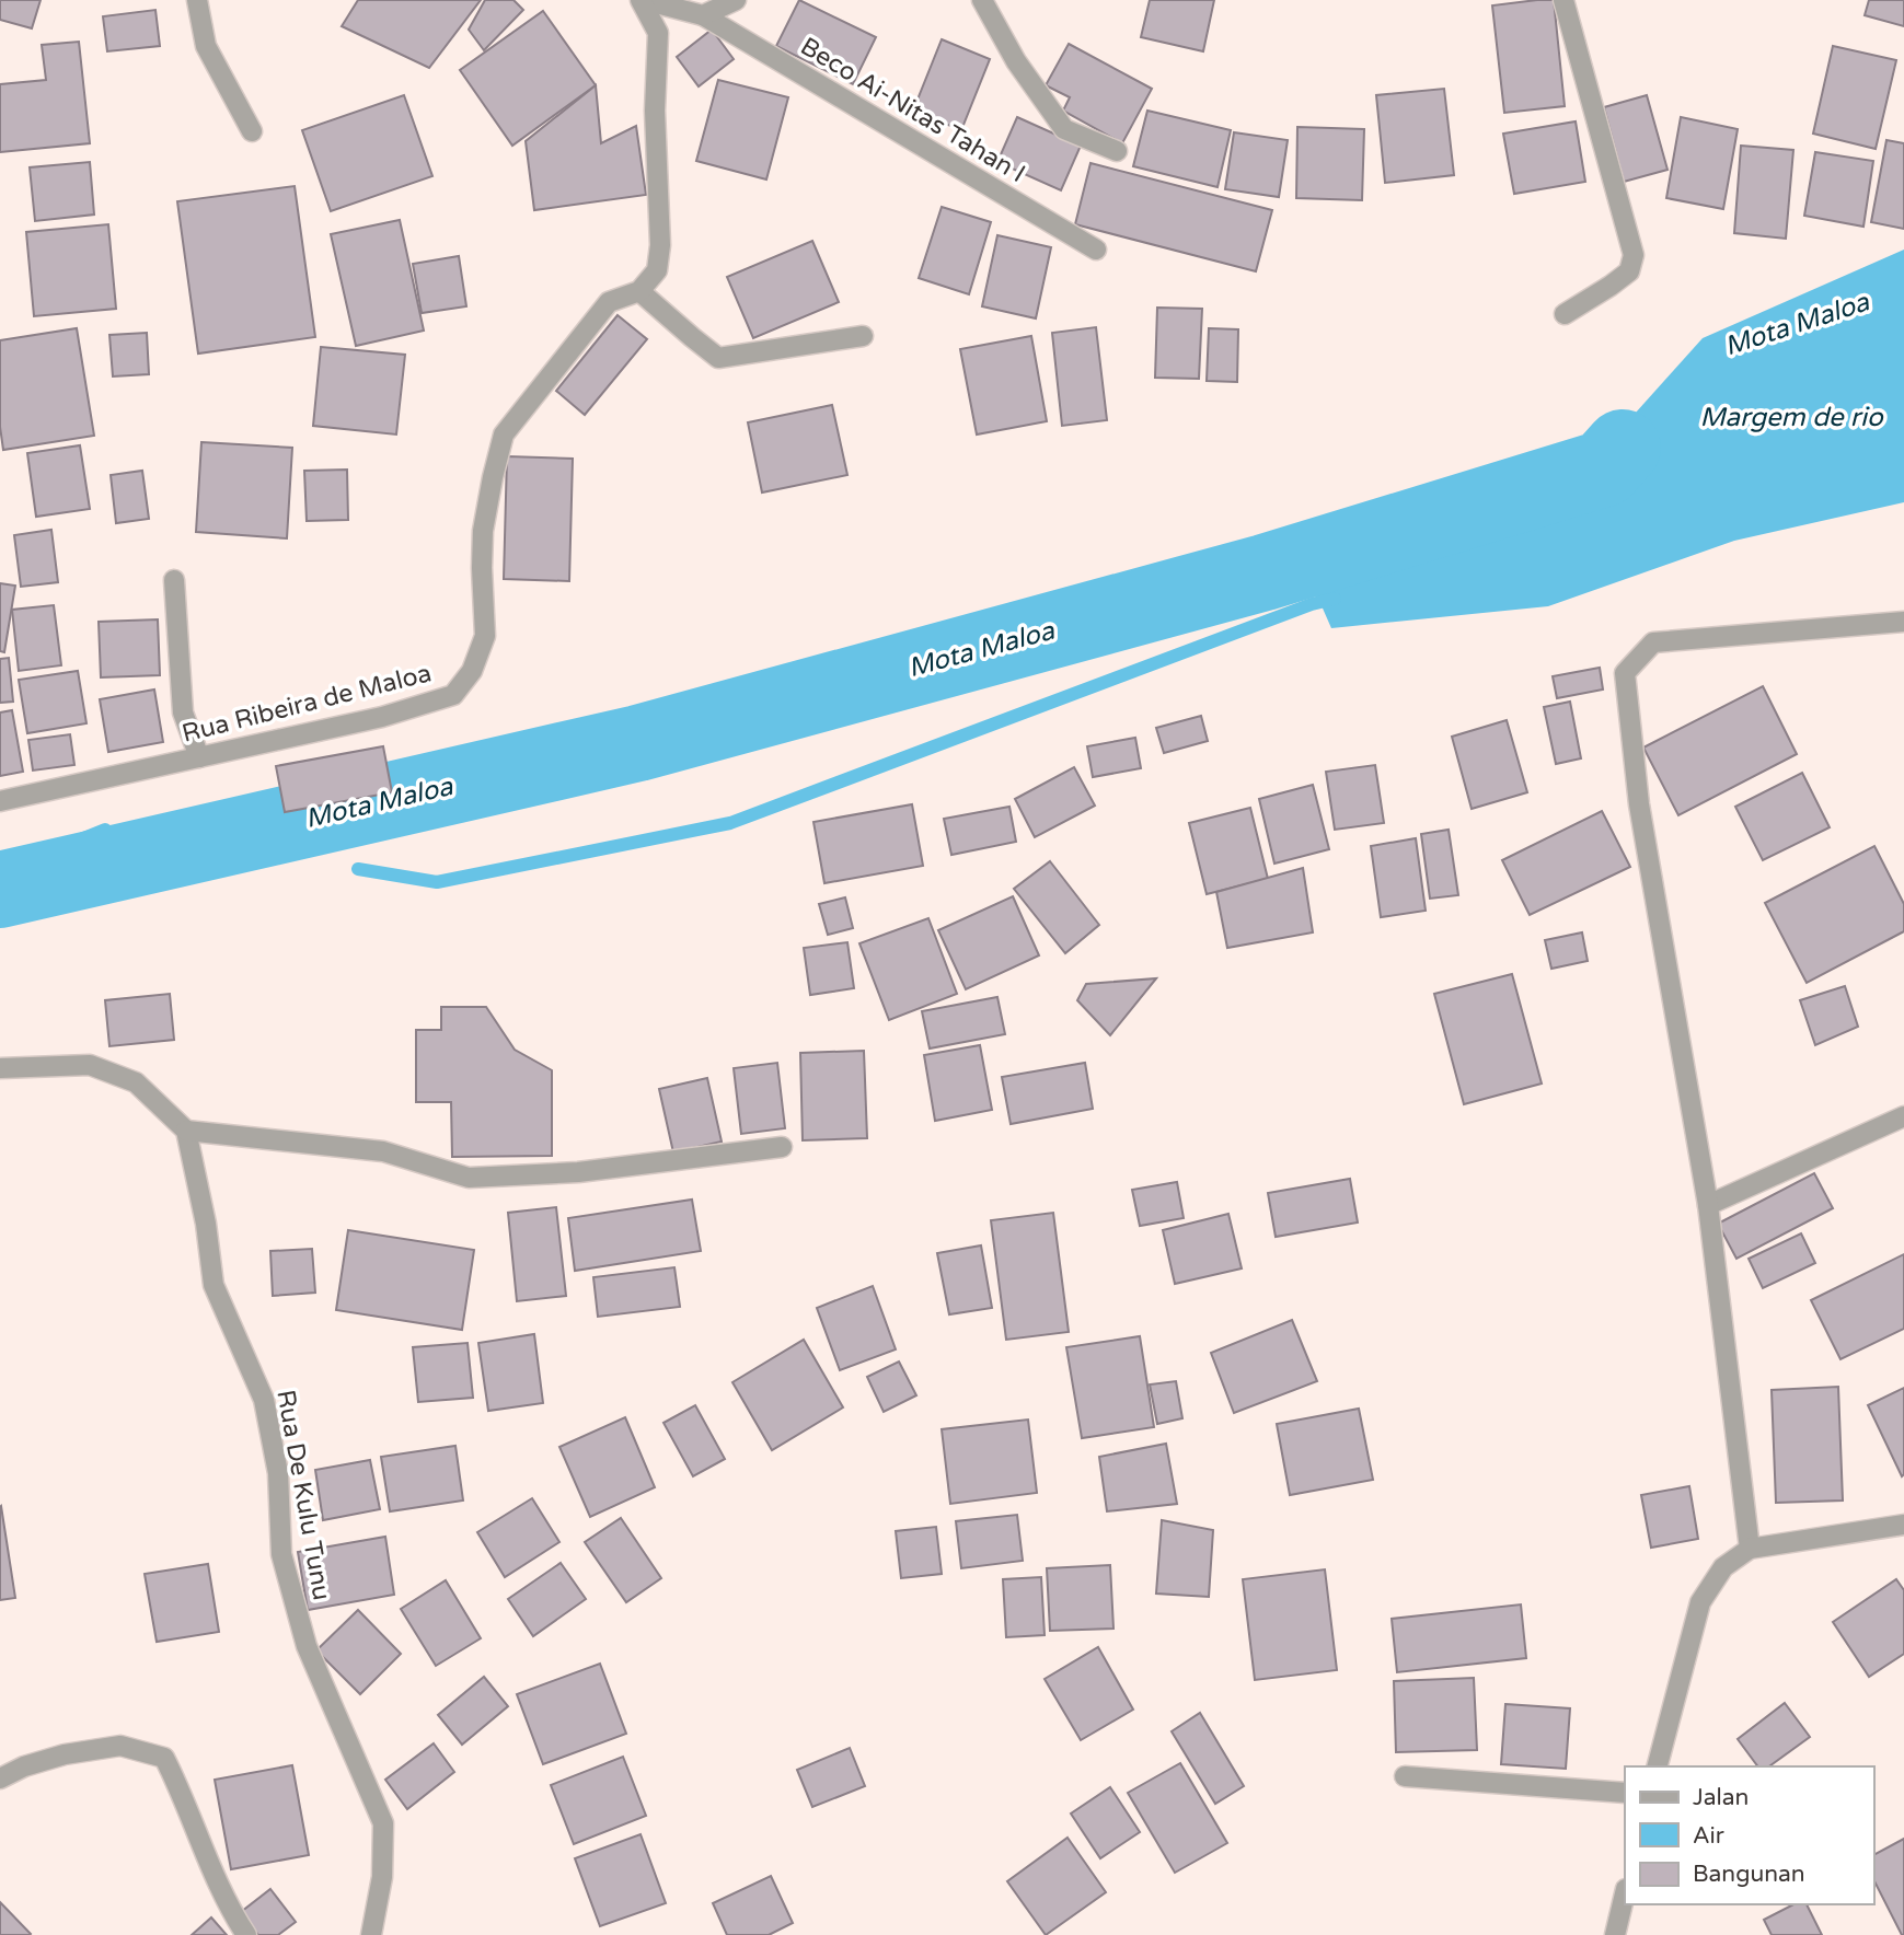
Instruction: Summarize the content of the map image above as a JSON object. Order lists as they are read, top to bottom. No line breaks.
{"streets":{"street":["Beco Ai-Nitas Tahan I","Rua Ribeira de Maloa","Rua De Kulu Tunu"]},"water":["Mota Maloa","Margem de rio"],"legend":["Jalan","Air","Bangunan"]}
